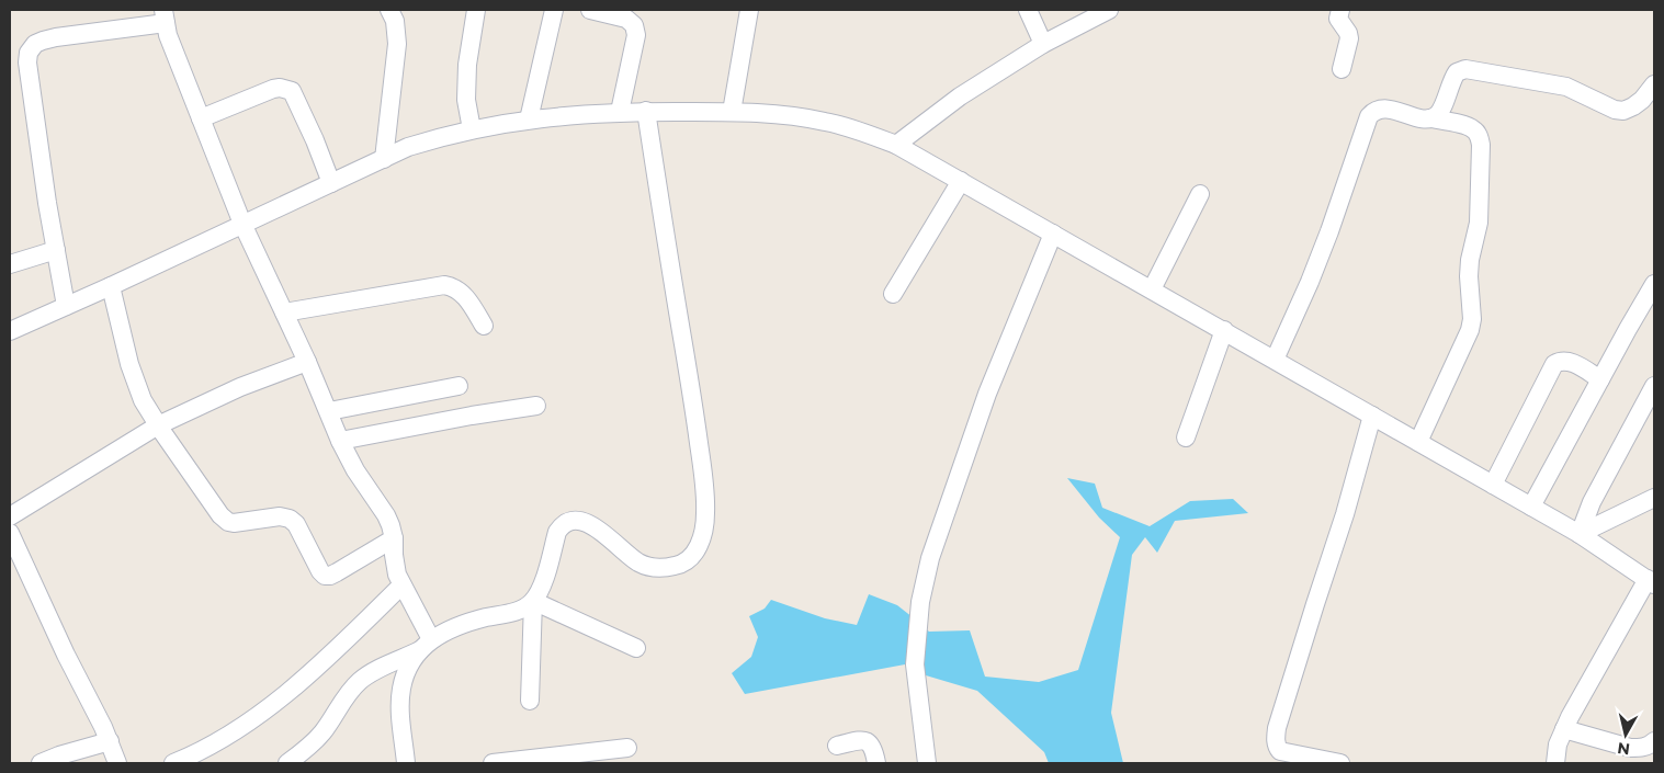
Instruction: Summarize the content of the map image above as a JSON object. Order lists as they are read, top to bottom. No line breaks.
{"north":"bottom"}
